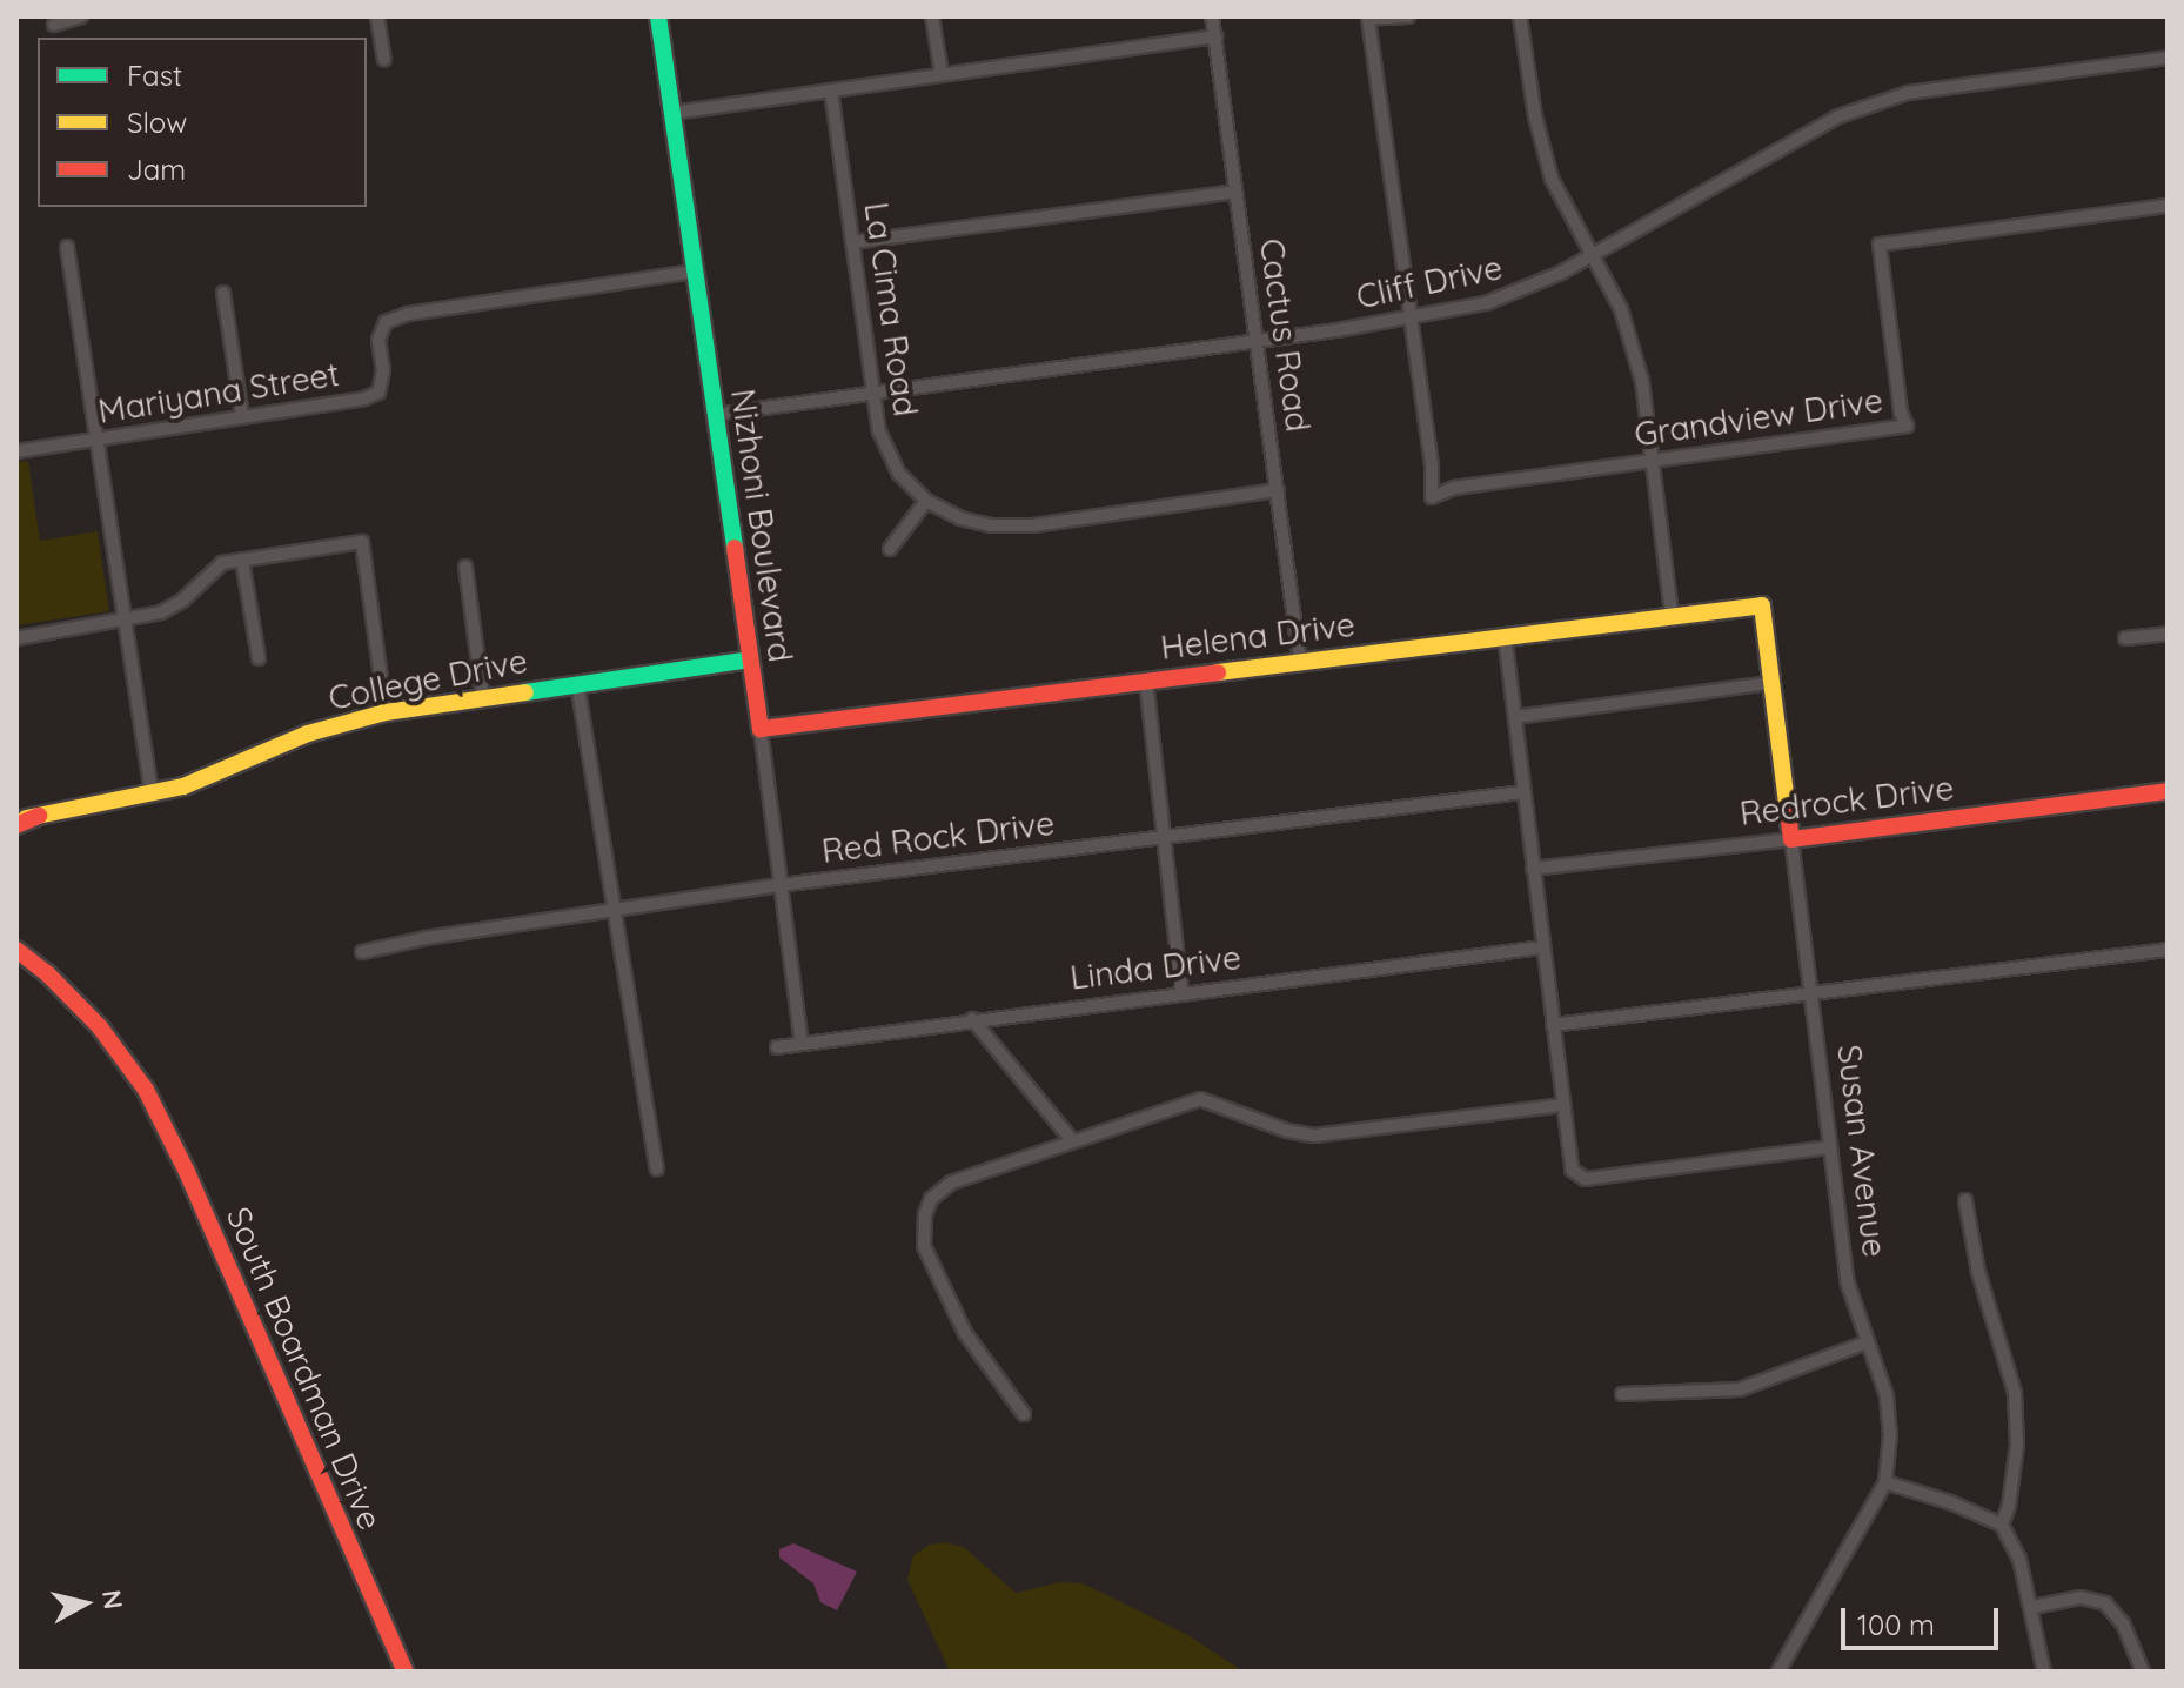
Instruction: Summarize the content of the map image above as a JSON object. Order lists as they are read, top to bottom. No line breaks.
{"streets":{"main road":["Nizhoni Boulevard","Helena Drive","College Drive","Redrock Drive","Susan Avenue","South Boardman Drive"],"street":["Cliff Drive","La Cima Road","Cactus Road","Mariyana Street","Grandview Drive","Red Rock Drive","Linda Drive"]},"crossings":[["Cliff Drive","La Cima Road"],["Cliff Drive","Cactus Road"],["Cliff Drive","Grandview Drive"],["Cliff Drive","Nizhoni Boulevard"],["La Cima Road","Cactus Road"],["Cactus Road","Helena Drive"],["Mariyana Street","Nizhoni Boulevard"],["Nizhoni Boulevard","Helena Drive"],["Nizhoni Boulevard","College Drive"],["Nizhoni Boulevard","Red Rock Drive"],["Nizhoni Boulevard","Linda Drive"],["Helena Drive","Susan Avenue"],["Redrock Drive","Susan Avenue"]],"legend":["Fast","Slow","Jam"],"scale_bar":"100 m","north":"right"}
